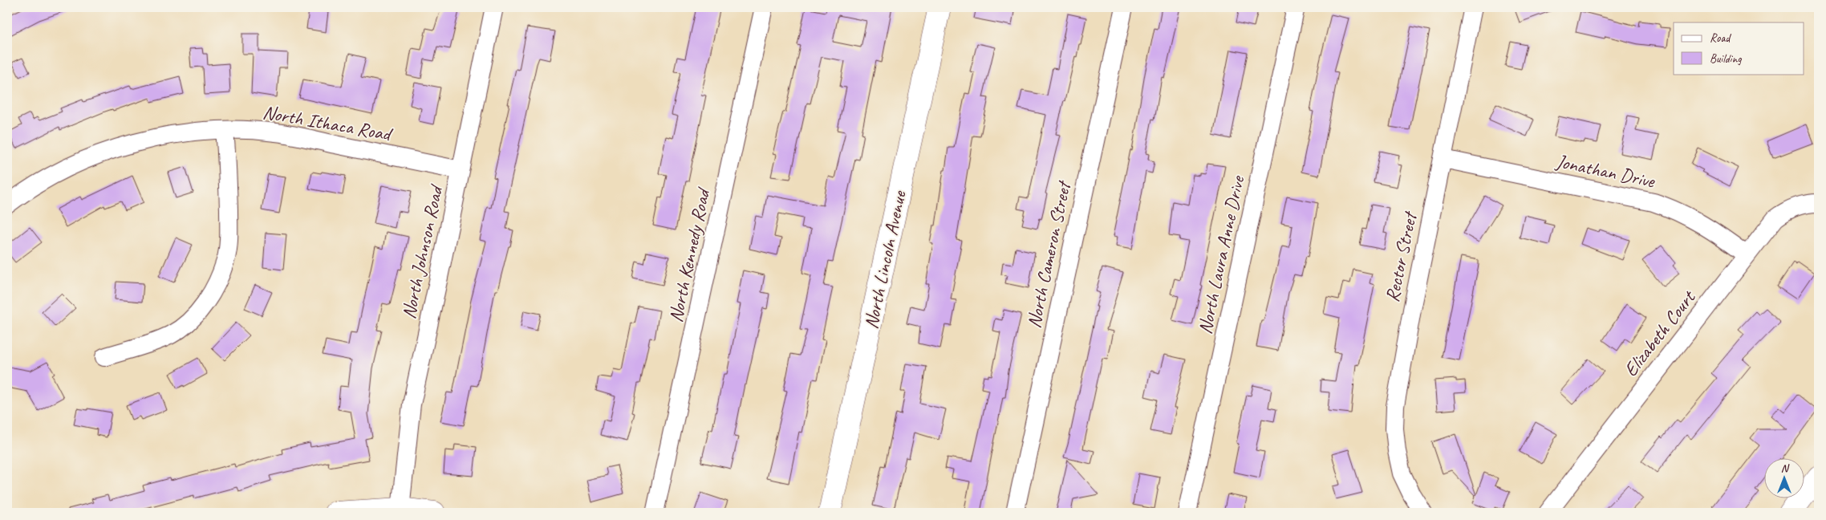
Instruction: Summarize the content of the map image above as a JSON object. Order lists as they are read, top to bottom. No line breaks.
{"streets":{"street":["North Ithaca Road","Jonathan Drive","North Johnson Road","North Cameron Street","North Laura Anne Drive","North Kennedy Road","Rector Street","North Lincoln Avenue","Elizabeth Court"]},"crossings":[["North Ithaca Road","North Johnson Road"],["Jonathan Drive","Rector Street"],["Jonathan Drive","Elizabeth Court"]],"legend":["Road","Building"],"north":"top"}
